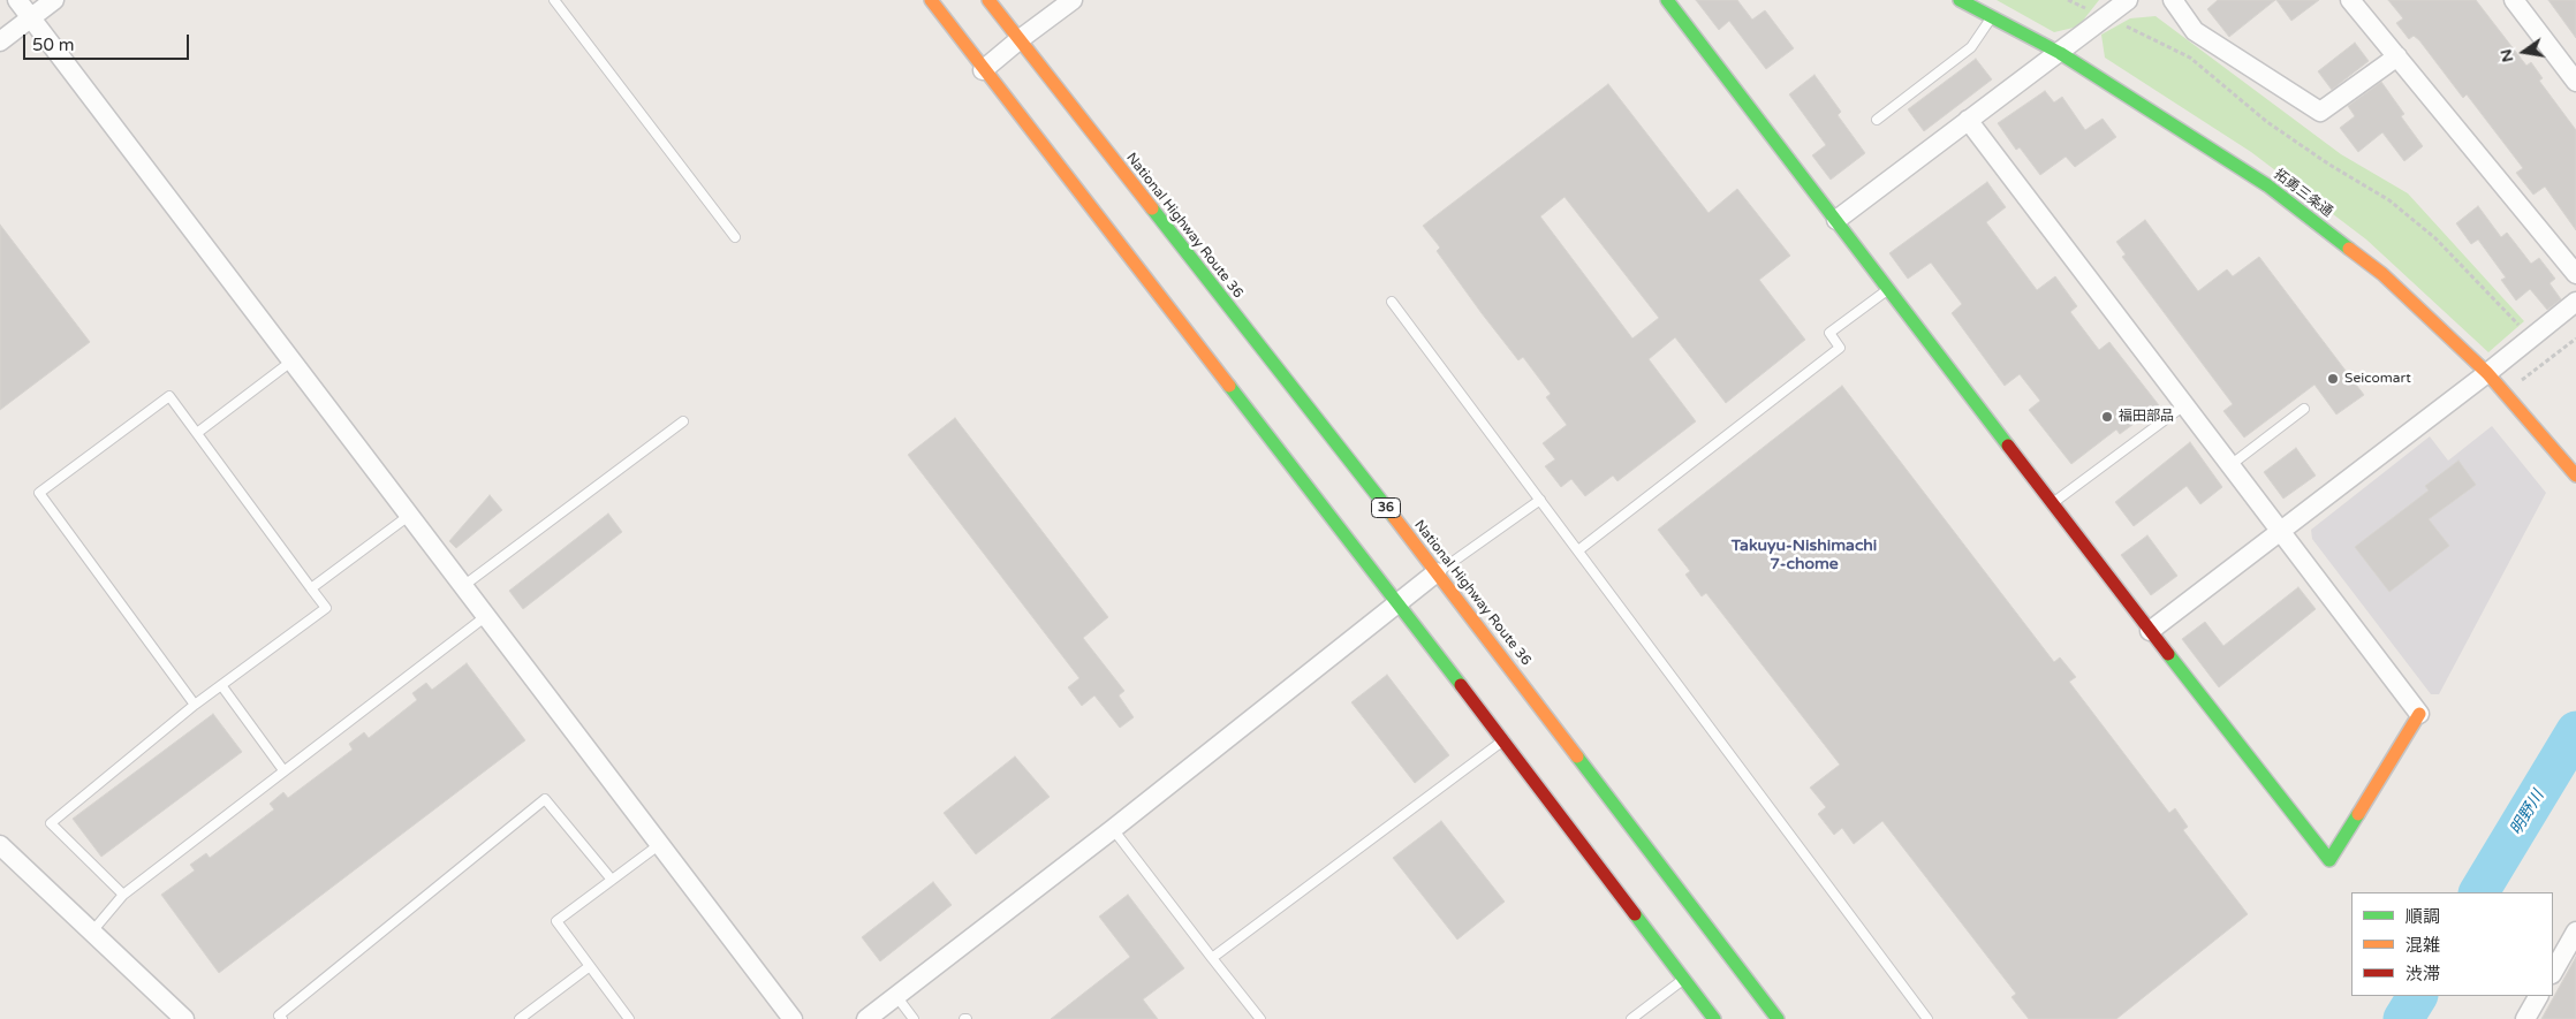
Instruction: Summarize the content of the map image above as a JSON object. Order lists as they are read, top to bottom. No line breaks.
{"streets":{"main road":["拓勇三条通","National Highway Route 36","36"]},"districts":["Takuyu-Nishimachi 7-chome"],"water":["明野川"],"places":["Seicomart","福田部品"],"legend":["順調","混雑","渋滞"],"scale_bar":"50 m","north":"left"}
